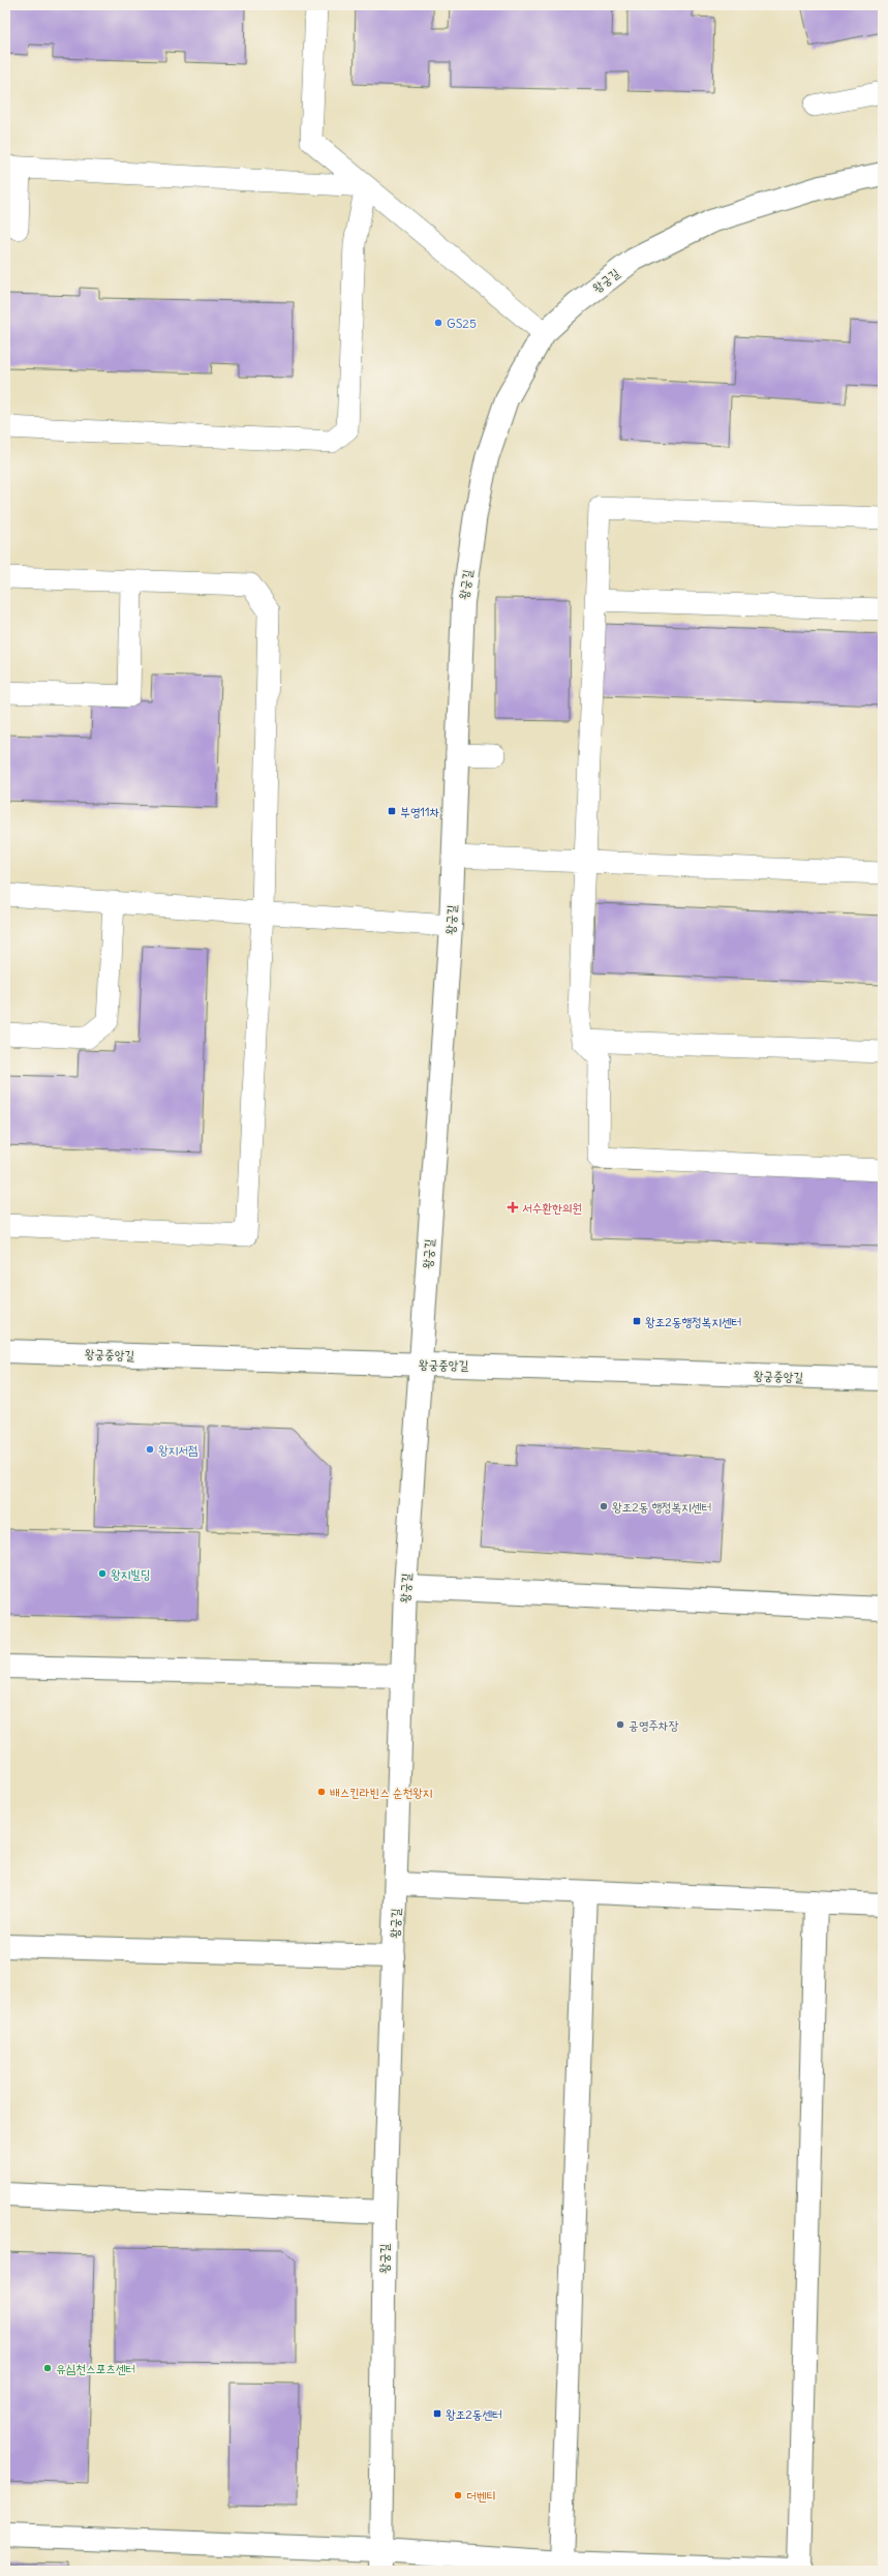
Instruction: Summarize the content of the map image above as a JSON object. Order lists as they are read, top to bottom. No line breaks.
{"streets":{"street":["왕궁길","왕궁중앙길"]},"crossings":[["왕궁길","왕궁중앙길"]],"places":{"other":["GS25","왕지서점","왕조2동 행정복지센터","왕지빌딩","공영주차장","배스킨라빈스 순천왕지","유심천스포츠센터","더벤티"],"transit":["부영11차","왕조2동행정복지센터","왕조2동센터"],"health":["서수환한의원"]}}
